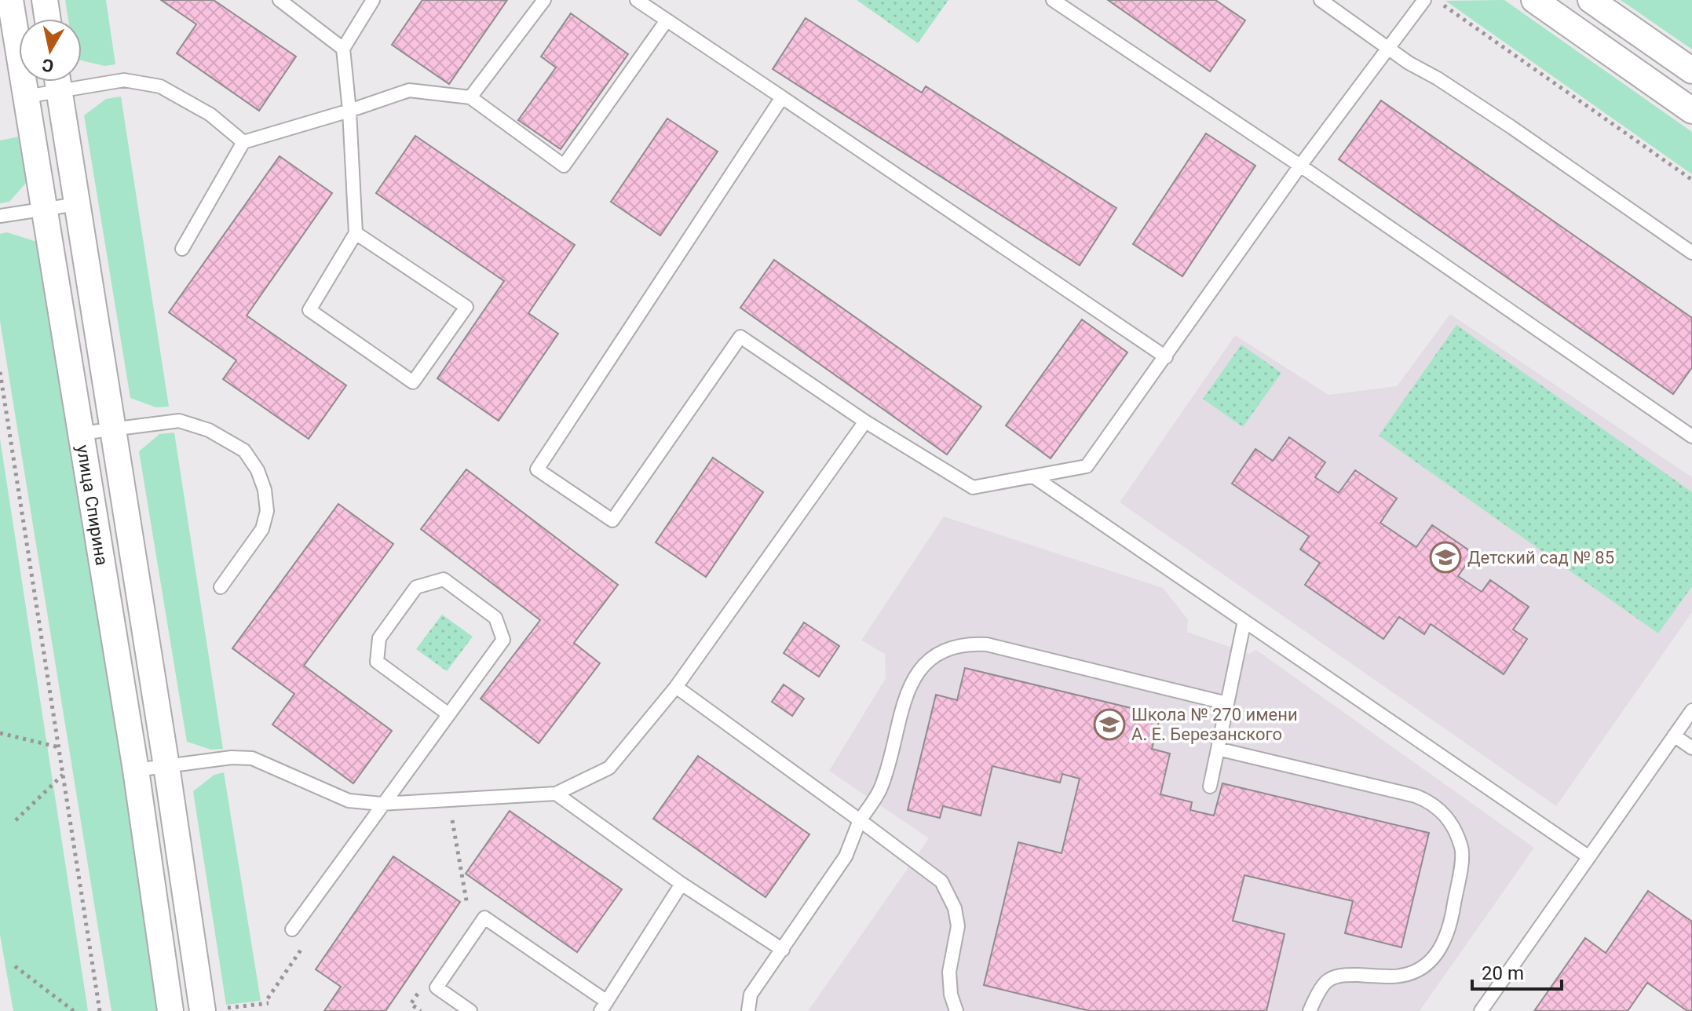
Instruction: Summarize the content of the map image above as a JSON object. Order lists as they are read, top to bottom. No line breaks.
{"streets":{"street":["улица Спирина"]},"places":{"school or university":["Детский сад № 85","Школа № 270 имени А. Е. Березанского"]},"scale_bar":"20 m","north":"bottom"}
